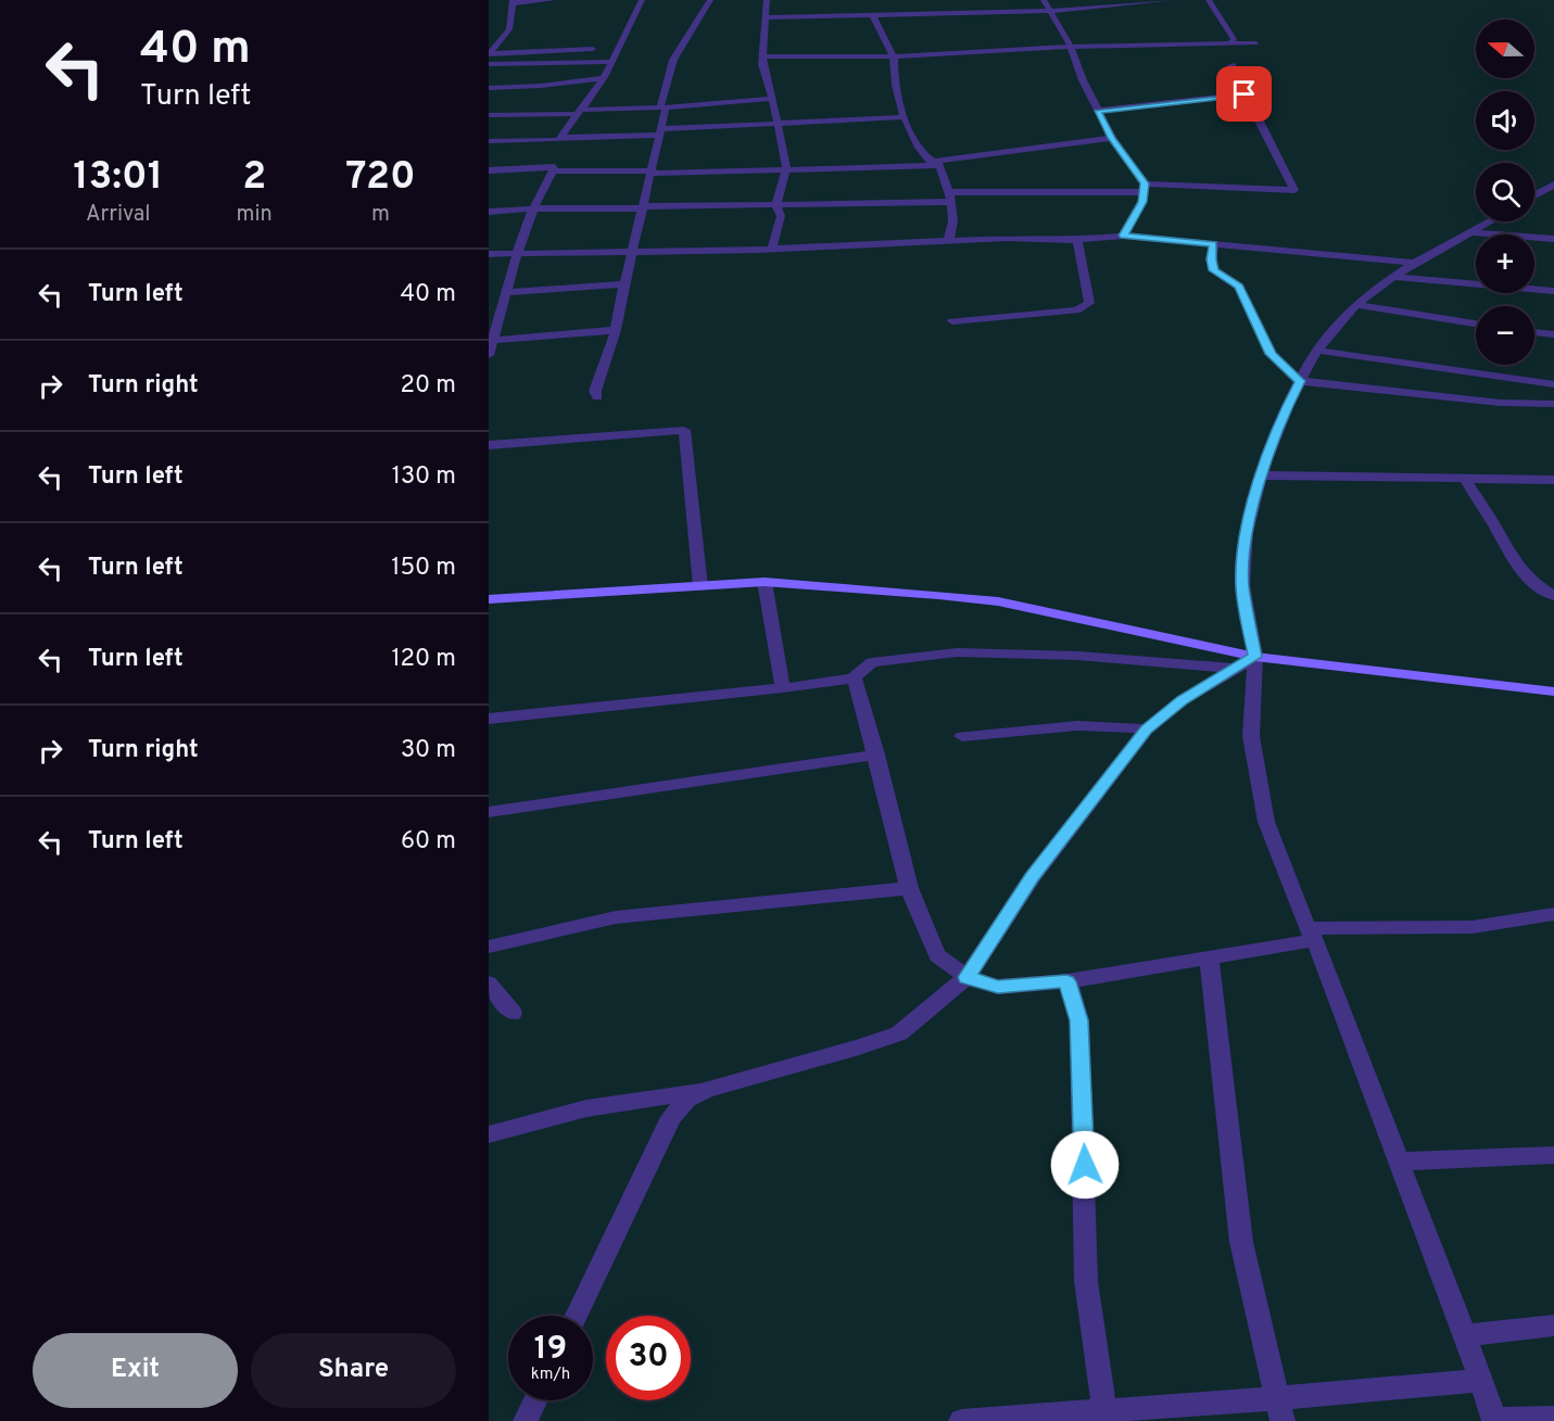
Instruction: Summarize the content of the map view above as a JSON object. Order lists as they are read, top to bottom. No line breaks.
{"north":"left","page":{"turn":["40 m","Turn left"],"map_buttons":["+","−"],"eta":["13:01","Arrival","2","min","720","m"],"list":[{"name":"Turn left","value":"40 m"},{"name":"Turn right","value":"20 m"},{"name":"Turn left","value":"130 m"},{"name":"Turn left","value":"150 m"},{"name":"Turn left","value":"120 m"},{"name":"Turn right","value":"30 m"},{"name":"Turn left","value":"60 m"}],"speed":"19 km/h","limit":"30","buttons":["Exit","Share"]}}
